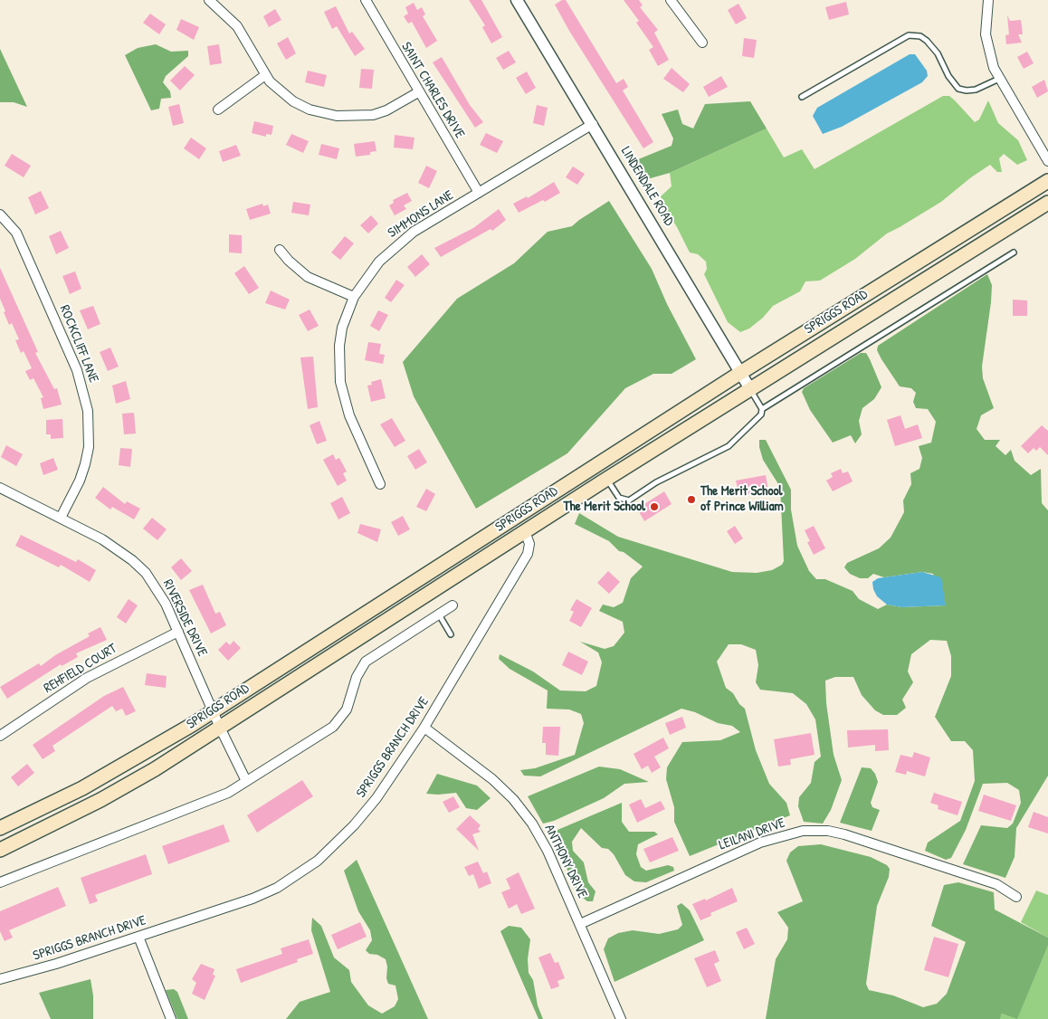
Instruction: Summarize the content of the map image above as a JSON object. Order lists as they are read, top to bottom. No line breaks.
{"streets":{"main road":["SPRIGGS ROAD"],"street":["SAINT CHARLES DRIVE","LINDENDALE ROAD","SIMMONS LANE","ROCKCLIFF LANE","RIVERSIDE DRIVE","REHFIELD COURT","SPRIGGS BRANCH DRIVE","LEILANI DRIVE","ANTHONY DRIVE"]},"crossings":[["SAINT CHARLES DRIVE","SIMMONS LANE"],["LINDENDALE ROAD","SIMMONS LANE"],["LINDENDALE ROAD","SPRIGGS ROAD"],["SPRIGGS ROAD","RIVERSIDE DRIVE"],["SPRIGGS ROAD","SPRIGGS BRANCH DRIVE"],["ROCKCLIFF LANE","RIVERSIDE DRIVE"],["RIVERSIDE DRIVE","REHFIELD COURT"],["SPRIGGS BRANCH DRIVE","ANTHONY DRIVE"],["LEILANI DRIVE","ANTHONY DRIVE"]],"places":["The Merit School of Prince William","The Merit School"]}
